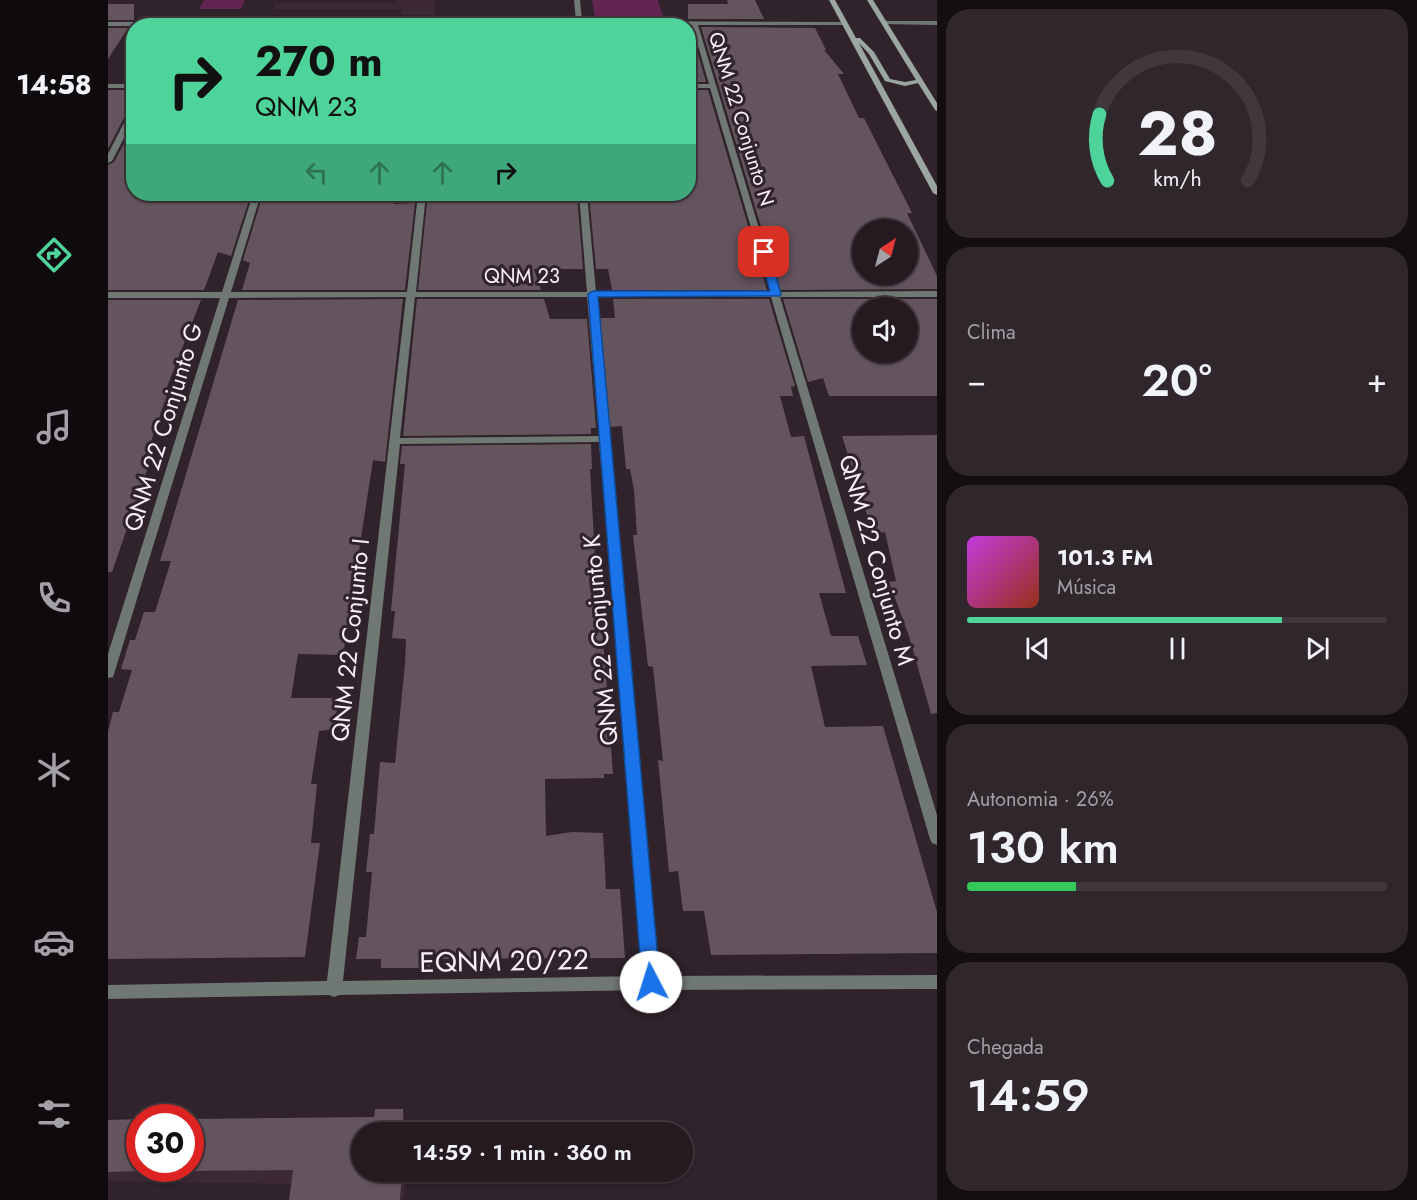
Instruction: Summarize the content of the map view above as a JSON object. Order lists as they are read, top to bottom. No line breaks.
{"streets":{"street":["QNM 22 Conjunto N","QNM 23","QNM 22 Conjunto G","QNM 22 Conjunto M","QNM 22 Conjunto I","QNM 22 Conjunto K","EQNM 20/22"]},"crossings":[["QNM 22 Conjunto N","QNM 23"],["QNM 22 Conjunto N","QNM 22 Conjunto M"],["QNM 23","QNM 22 Conjunto G"],["QNM 23","QNM 22 Conjunto M"],["QNM 23","QNM 22 Conjunto I"],["QNM 23","QNM 22 Conjunto K"],["QNM 22 Conjunto I","EQNM 20/22"],["QNM 22 Conjunto K","EQNM 20/22"]],"north":"top right","page":{"tabs":"14:58","turn":["270 m","QNM 23"],"tile":["Clima",["Autonomia · 26%","130 km"],["Chegada","14:59"]],"heat":["−","20°","+"],"song":["101.3 FM","Música"],"limit":"30","trip":"14:59 · 1 min · 360 m","gauge":["28","km/h"]}}
